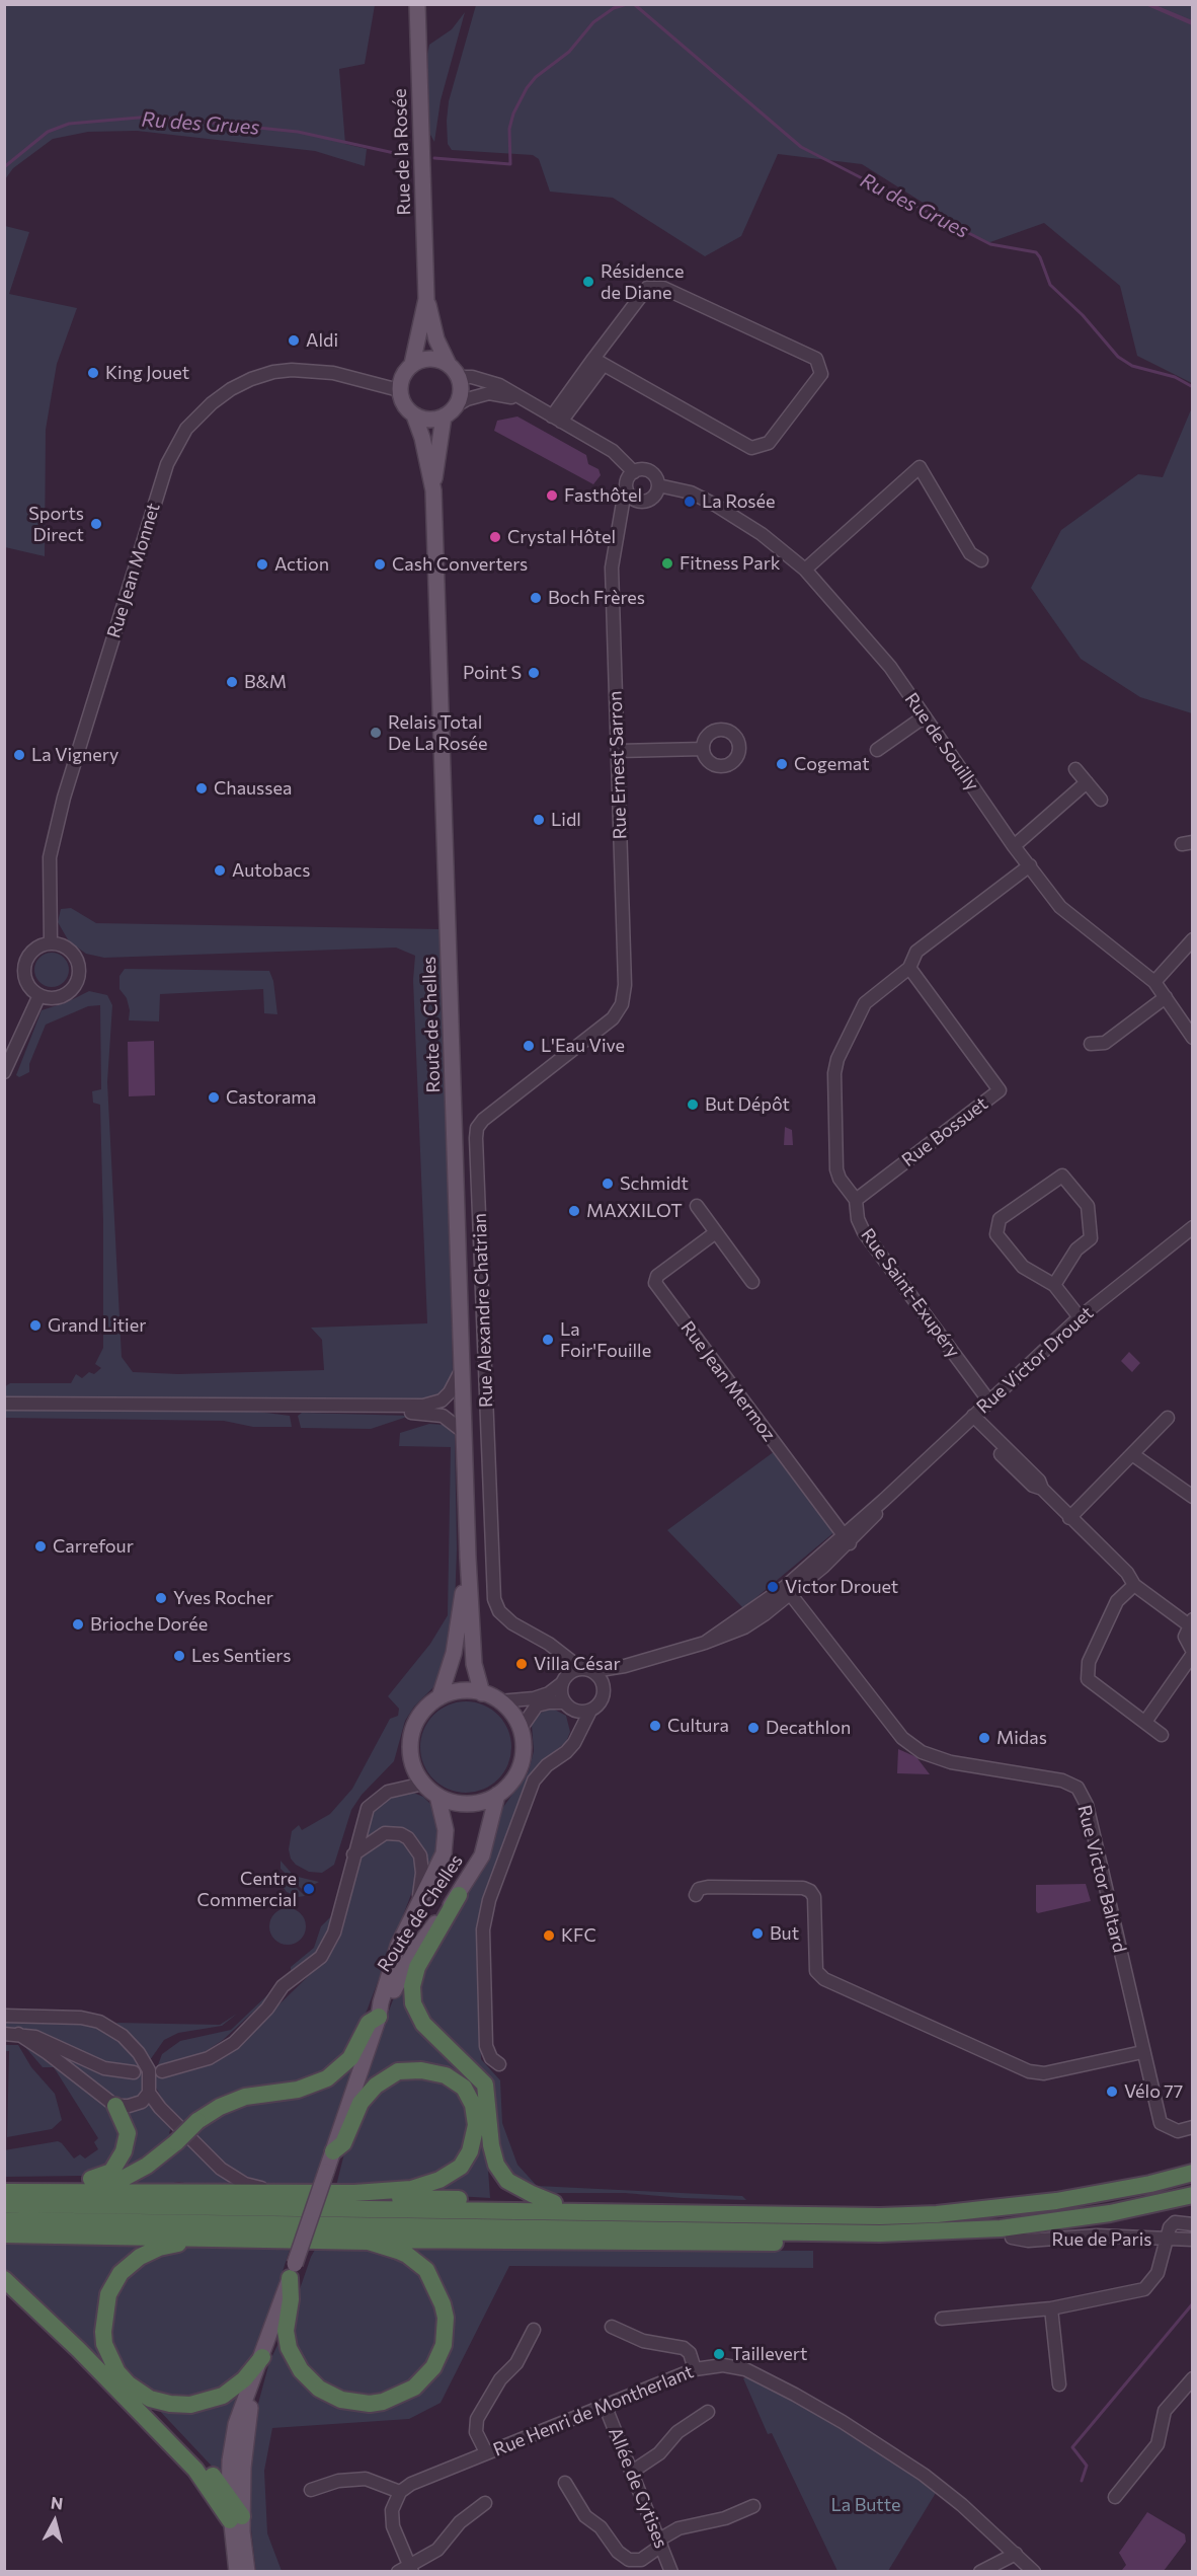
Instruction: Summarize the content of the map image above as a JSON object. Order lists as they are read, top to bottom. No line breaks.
{"streets":{"main road":["Rue de la Rosée","Route de Chelles"],"street":["Rue Jean Monnet","Rue de Souilly","Rue Ernest Sarron","Rue Bossuet","Rue Saint-Exupéry","Rue Alexandre Chatrian","Rue Victor Drouet","Rue Jean Mermoz","Rue Victor Baltard","Rue de Paris","Rue Henri de Montherlant","Allée de Cytises"]},"crossings":[["Rue de la Rosée","Rue Jean Monnet"],["Rue de Souilly","Rue Ernest Sarron"],["Rue de Souilly","Rue Saint-Exupéry"],["Rue Ernest Sarron","Rue Alexandre Chatrian"],["Rue Bossuet","Rue Saint-Exupéry"],["Rue Saint-Exupéry","Rue Victor Drouet"],["Rue Alexandre Chatrian","Rue Victor Drouet"],["Rue Victor Drouet","Rue Jean Mermoz"],["Rue Victor Drouet","Rue Victor Baltard"],["Rue Henri de Montherlant","Allée de Cytises"]],"water":["Ru des Grues"],"parks":["La Butte"],"places":["Résidence de Diane","Aldi","King Jouet","Fasthôtel","La Rosée","Sports Direct","Crystal Hôtel","Fitness Park","Action","Cash Converters","Boch Frères","Point S","B&M","Relais Total De La Rosée","La Vignery","Cogemat","Chaussea","Lidl","Autobacs","L'Eau Vive","Castorama","But Dépôt","Schmidt","MAXXILOT","Grand Litier","La Foir'Fouille","Carrefour","Victor Drouet","Yves Rocher","Brioche Dorée","Les Sentiers","Villa César","Cultura","Decathlon","Midas","Centre Commercial","But","KFC","Vélo 77","Taillevert"],"north":"top"}
